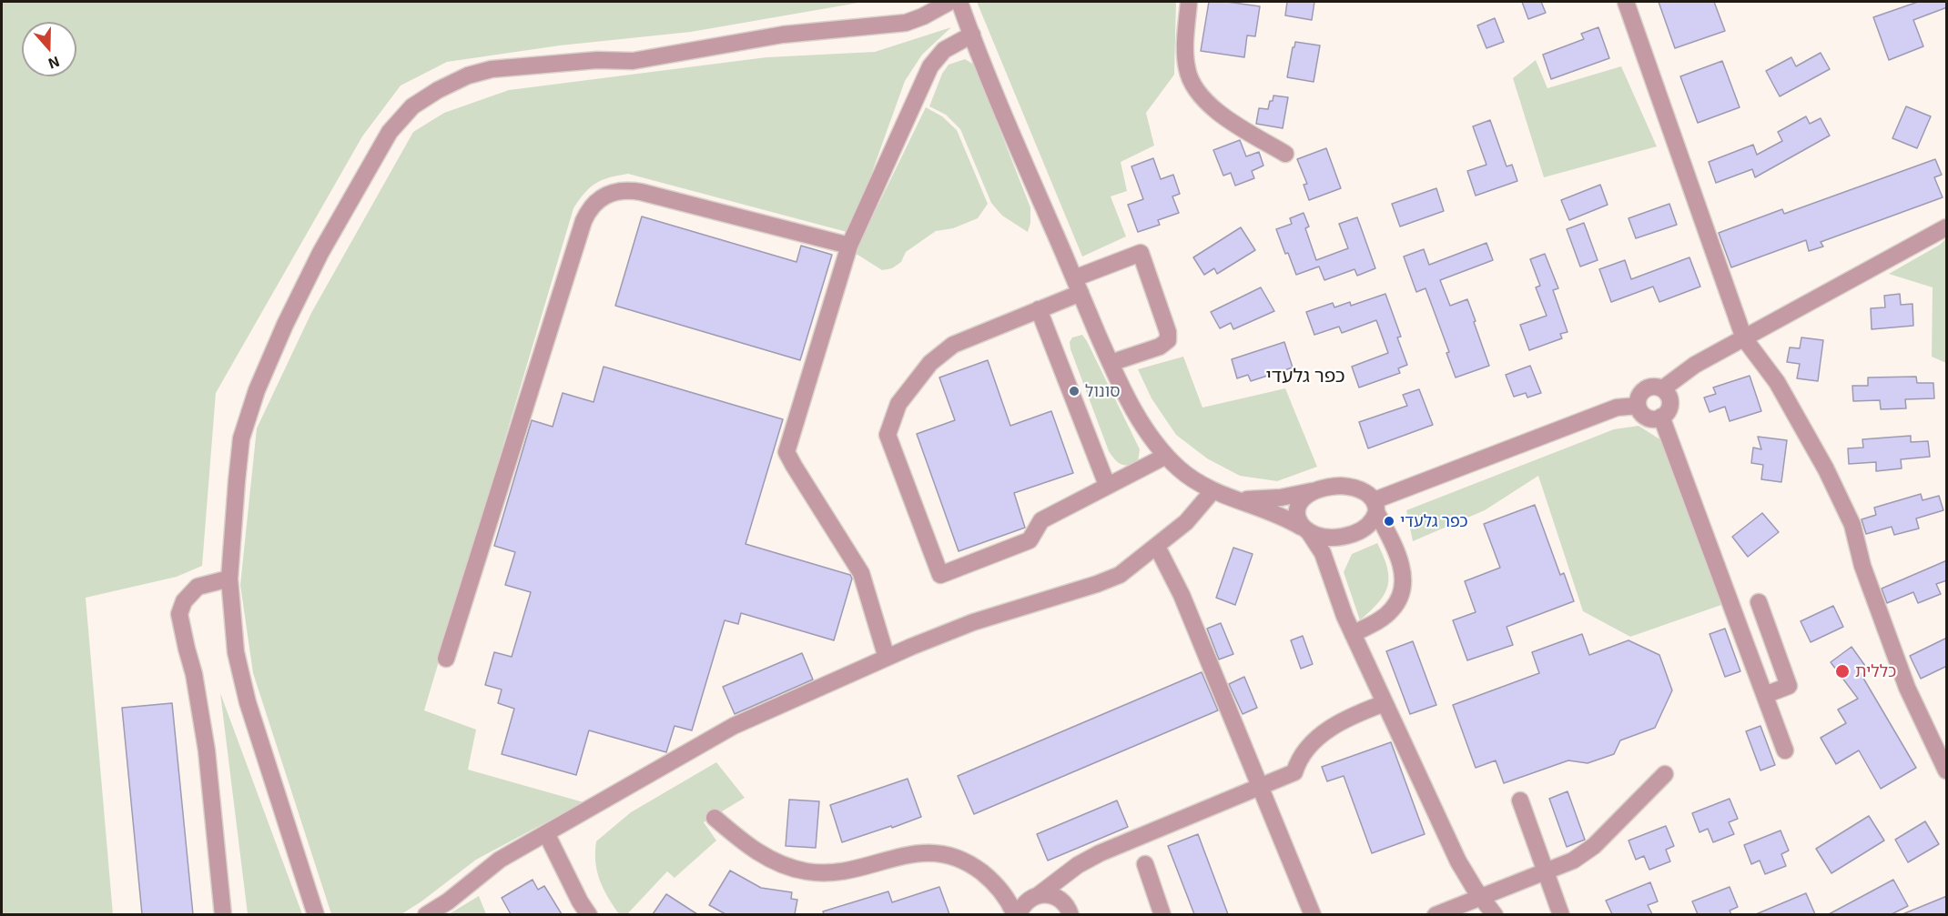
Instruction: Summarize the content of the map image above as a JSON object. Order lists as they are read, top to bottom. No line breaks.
{"districts":["כפר גלעדי"],"places":["סונול","כפר גלעדי","כללית"],"north":"bottom"}
